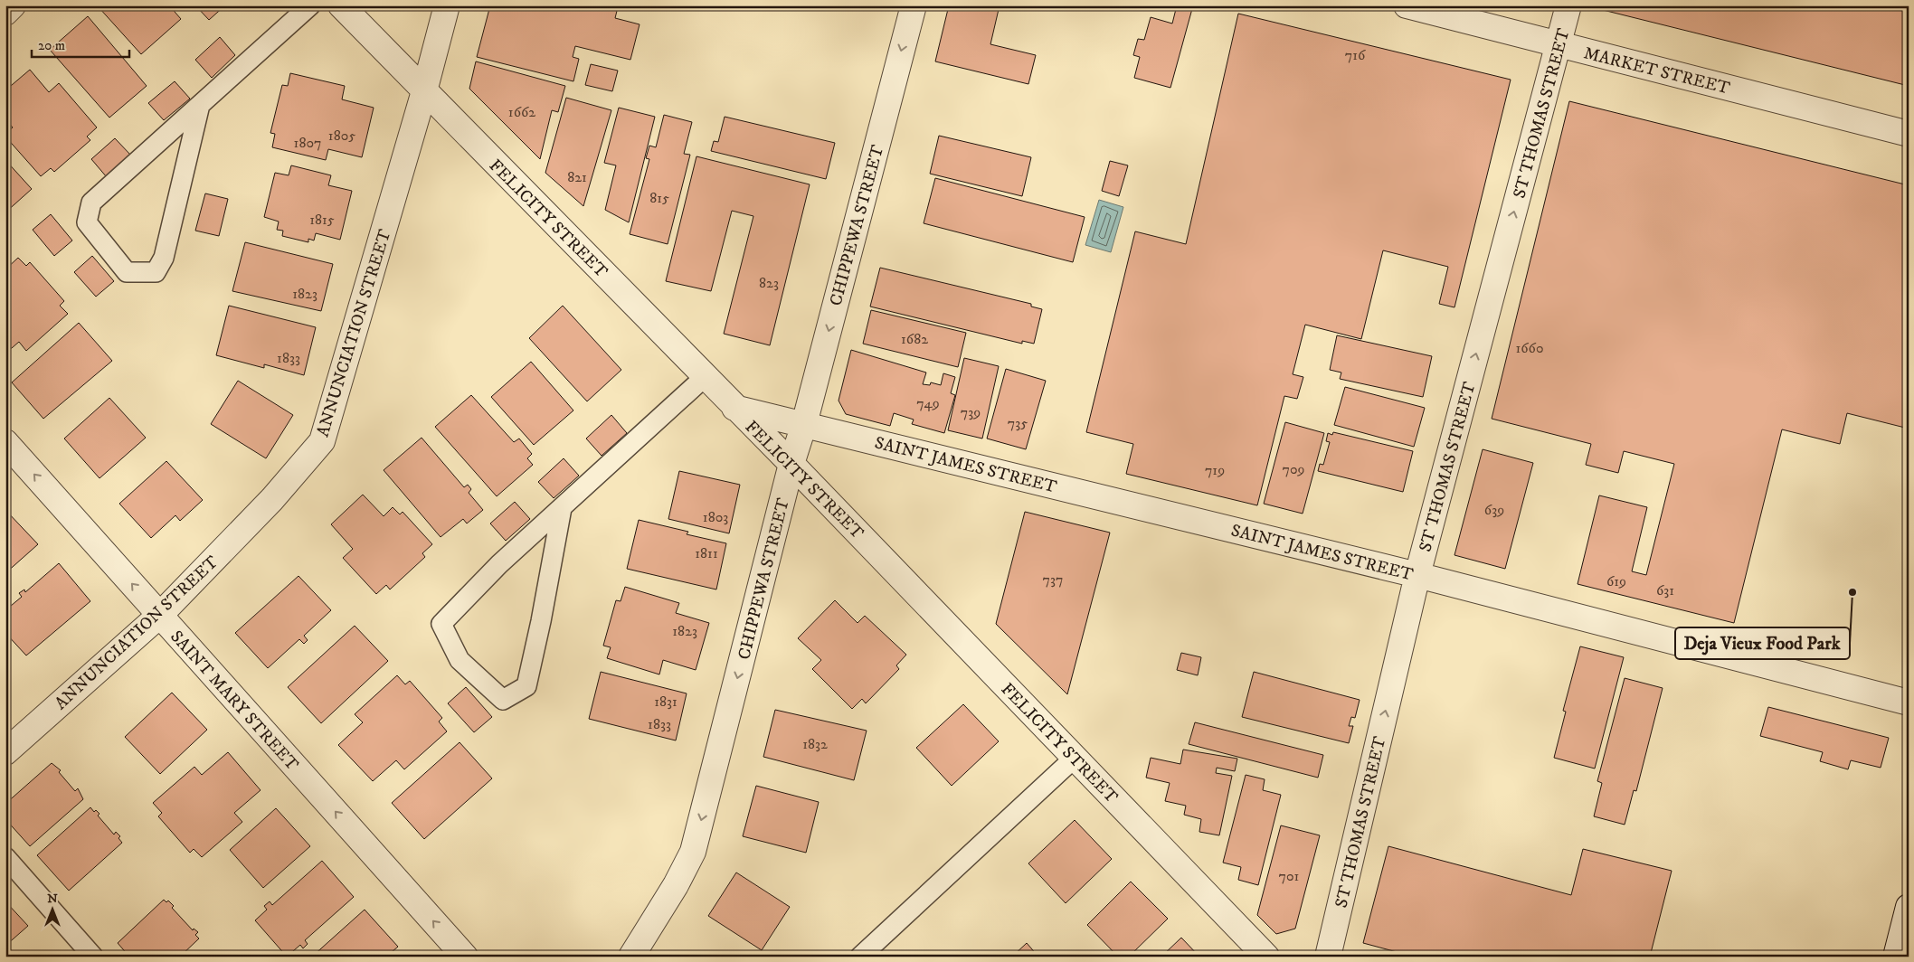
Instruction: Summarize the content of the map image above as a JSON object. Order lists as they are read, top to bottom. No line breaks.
{"streets":{"street":["MARKET STREET","ST THOMAS STREET","FELICITY STREET","CHIPPEWA STREET","ANNUNCIATION STREET","SAINT JAMES STREET","SAINT MARY STREET"]},"crossings":[["MARKET STREET","ST THOMAS STREET"],["ST THOMAS STREET","SAINT JAMES STREET"],["FELICITY STREET","CHIPPEWA STREET"],["FELICITY STREET","ANNUNCIATION STREET"],["FELICITY STREET","SAINT JAMES STREET"],["CHIPPEWA STREET","SAINT JAMES STREET"],["ANNUNCIATION STREET","SAINT MARY STREET"]],"one_way":["ST THOMAS STREET","CHIPPEWA STREET","SAINT MARY STREET"],"places":["Deja Vieux Food Park"],"house_numbers":["716","1662","1805","1807","821","815","1815","823","1823","1682","1660","1833","749","739","735","709","719","639","1803","1811","737","619","631","1823","1831","1833","1832","701"],"scale_bar":"20 m","north":"top"}
